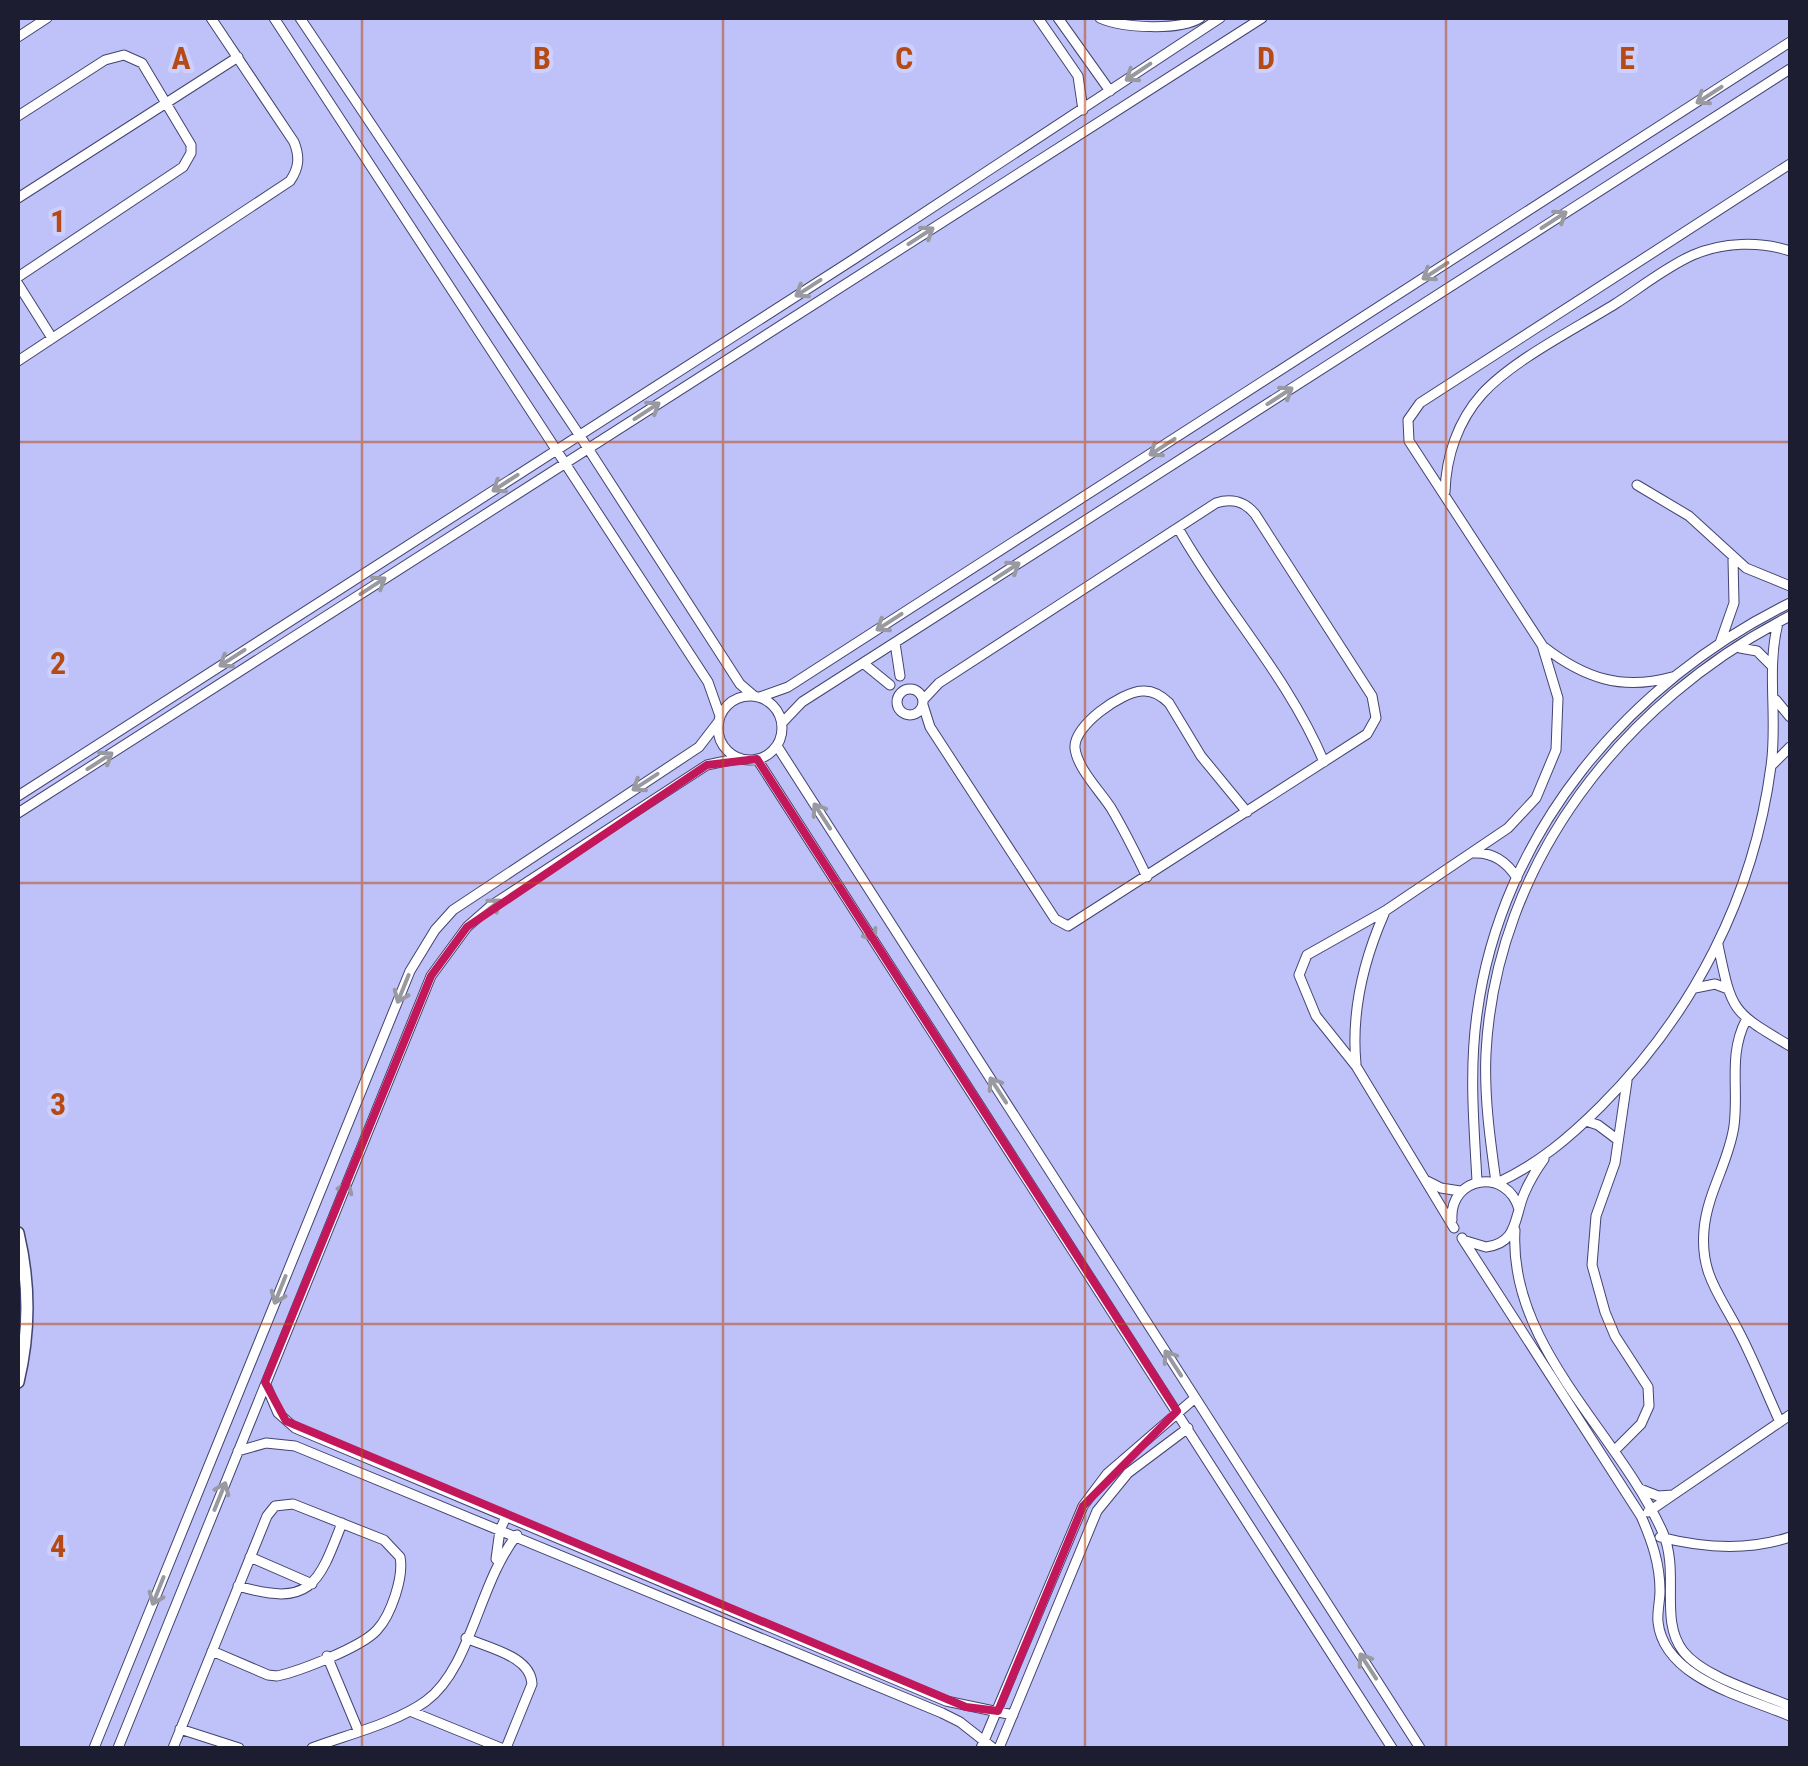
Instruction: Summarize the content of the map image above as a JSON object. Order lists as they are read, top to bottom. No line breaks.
{"grid":{"columns":["A","B","C","D","E"],"rows":["1","2","3","4"]}}
